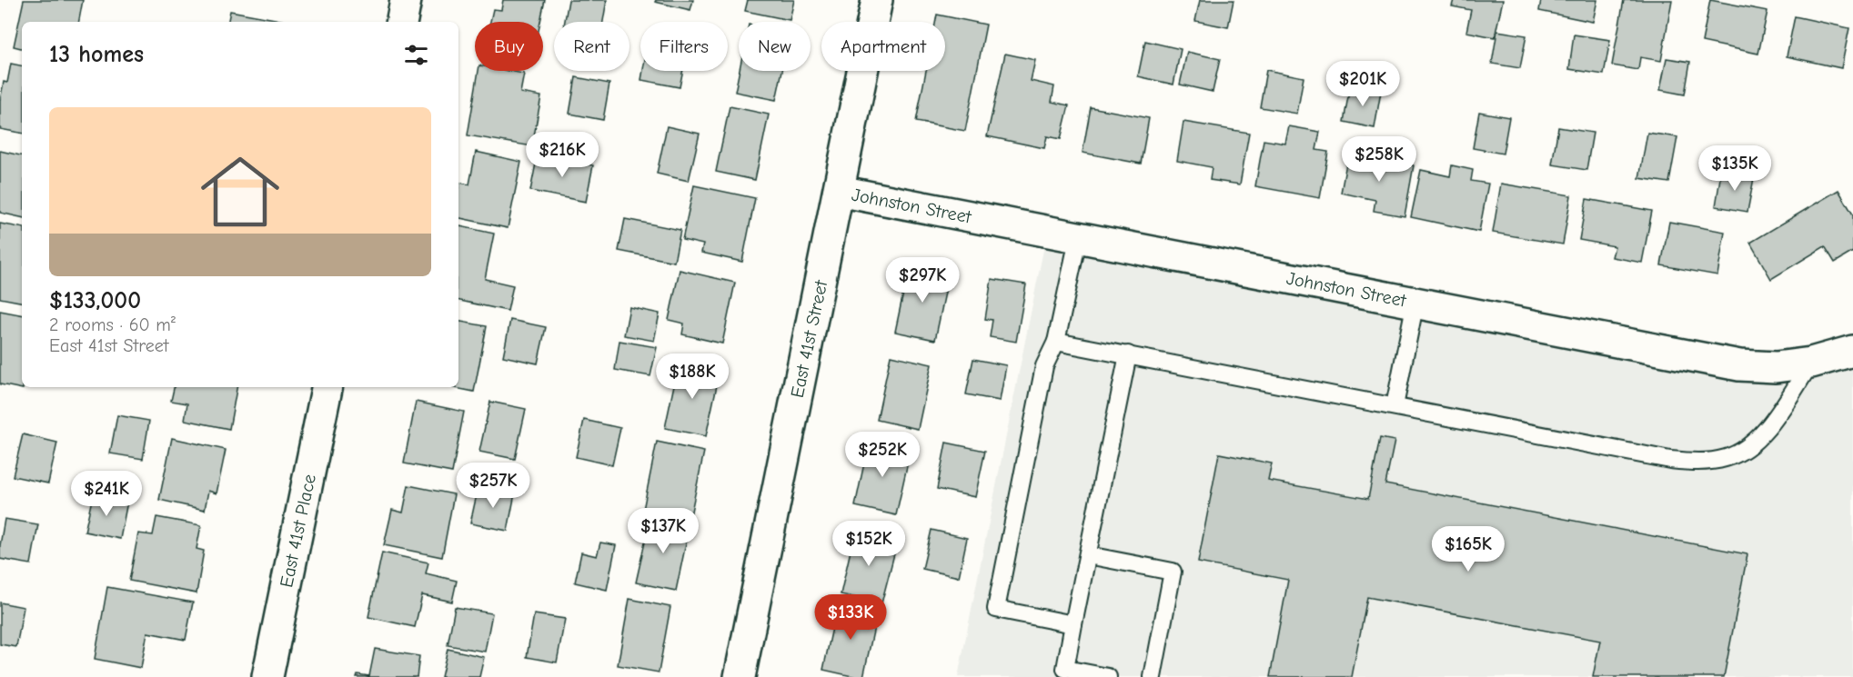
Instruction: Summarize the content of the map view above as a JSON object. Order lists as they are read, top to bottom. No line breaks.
{"streets":{"street":["Johnston Street","East 41st Street","East 41st Place"]},"crossings":[["Johnston Street","East 41st Street"]],"page":{"chip":["Buy","Rent","Filters","New","Apartment"],"heading":"13 homes","price":["$201K","$216K","$258K","$135K","$297K","$188K","$252K","$257K","$241K","$137K","$152K","$165K","$133K"],"list":[{"name":"$133,000","note":"2 rooms · 60 m² · East 41st Street"}]}}
